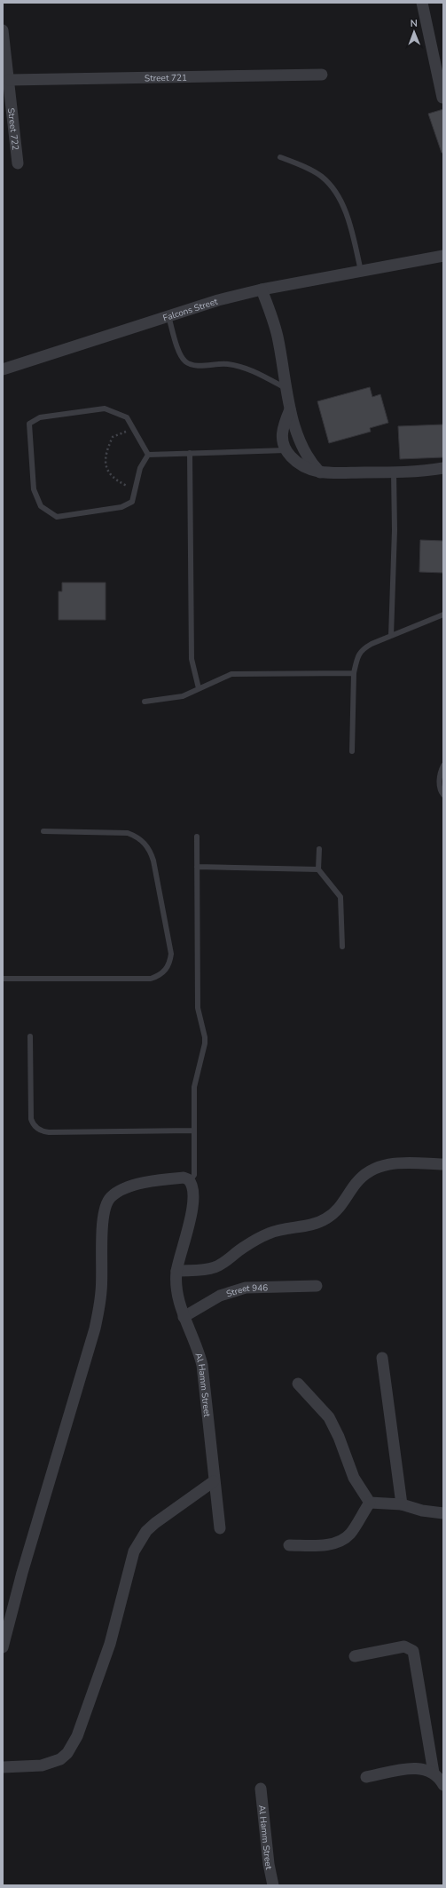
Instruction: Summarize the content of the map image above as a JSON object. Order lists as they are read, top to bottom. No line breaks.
{"streets":{"street":["Street 721","Street 722","Falcons Street","Street 946","Al Hamm Street"]},"crossings":[["Street 721","Street 722"],["Street 946","Al Hamm Street"]],"north":"top"}
